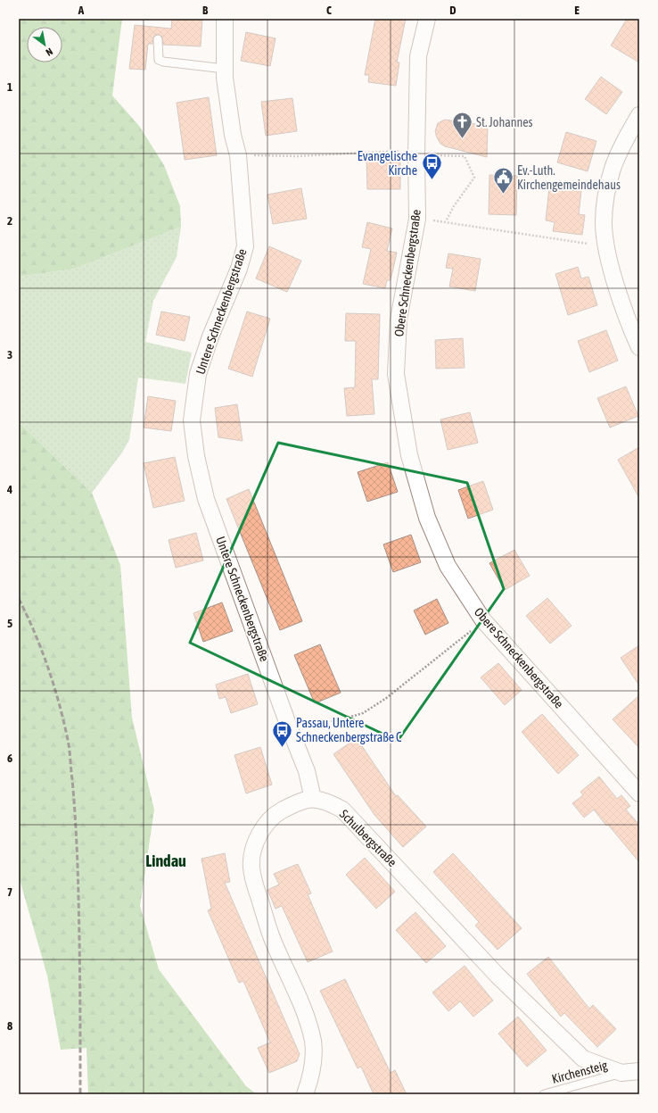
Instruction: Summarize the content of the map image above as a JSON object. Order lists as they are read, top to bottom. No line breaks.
{"streets":{"street":["Obere Schneckenbergstraße","Untere Schneckenbergstraße","Schulbergstraße"],"lane":["Kirchensteig"]},"crossings":[["Untere Schneckenbergstraße","Schulbergstraße"],["Schulbergstraße","Kirchensteig"]],"districts":["Lindau"],"places":{"church":["St. Johannes"],"bus stop":["Evangelische Kirche","Passau, Untere Schneckenbergstraße C"],"public building":["Ev.-Luth. Kirchengemeindehaus"]},"north":"bottom right","grid":{"columns":["A","B","C","D","E"],"rows":["1","2","3","4","5","6","7","8"]}}
